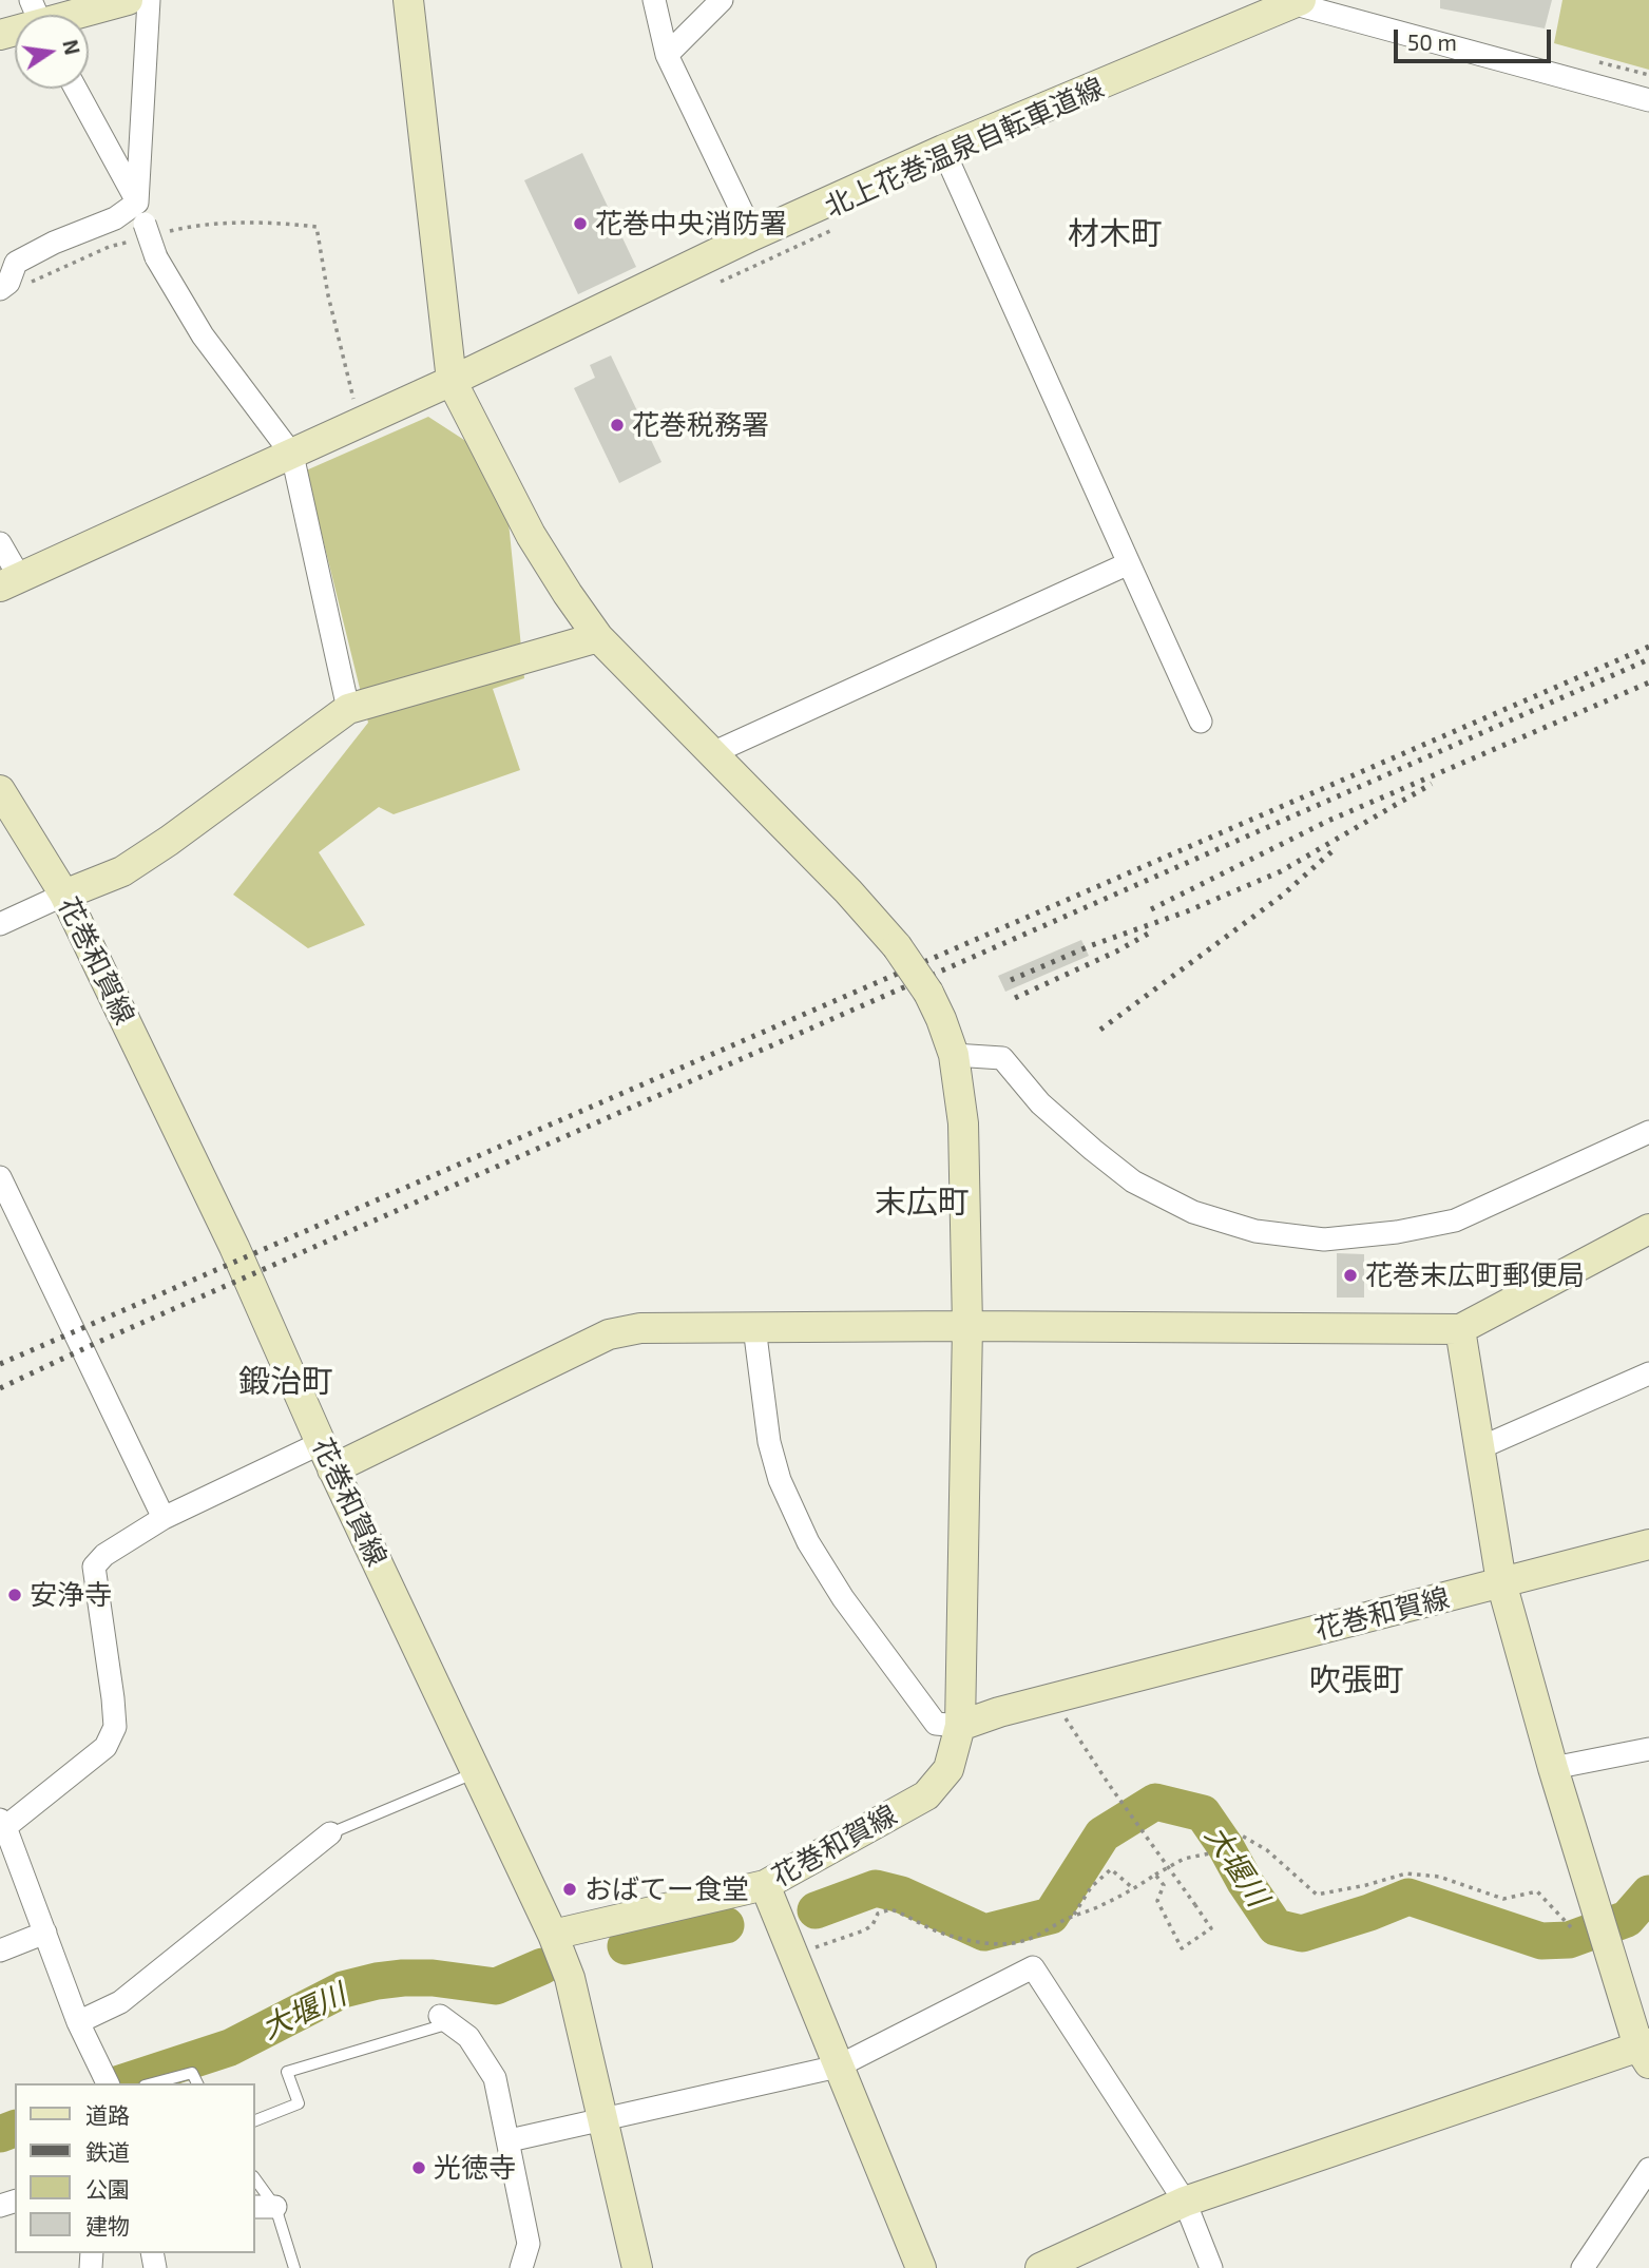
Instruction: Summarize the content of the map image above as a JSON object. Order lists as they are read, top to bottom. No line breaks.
{"streets":{"street":["花巻和賀線"],"path":["北上花巻温泉自転車道線"]},"districts":["材木町","末広町","鍛治町","吹張町"],"water":["大堰川"],"places":["花巻中央消防署","花巻税務署","花巻末広町郵便局","安浄寺","おばてー食堂","光徳寺"],"legend":["道路","鉄道","公園","建物"],"scale_bar":"50 m","north":"right"}
